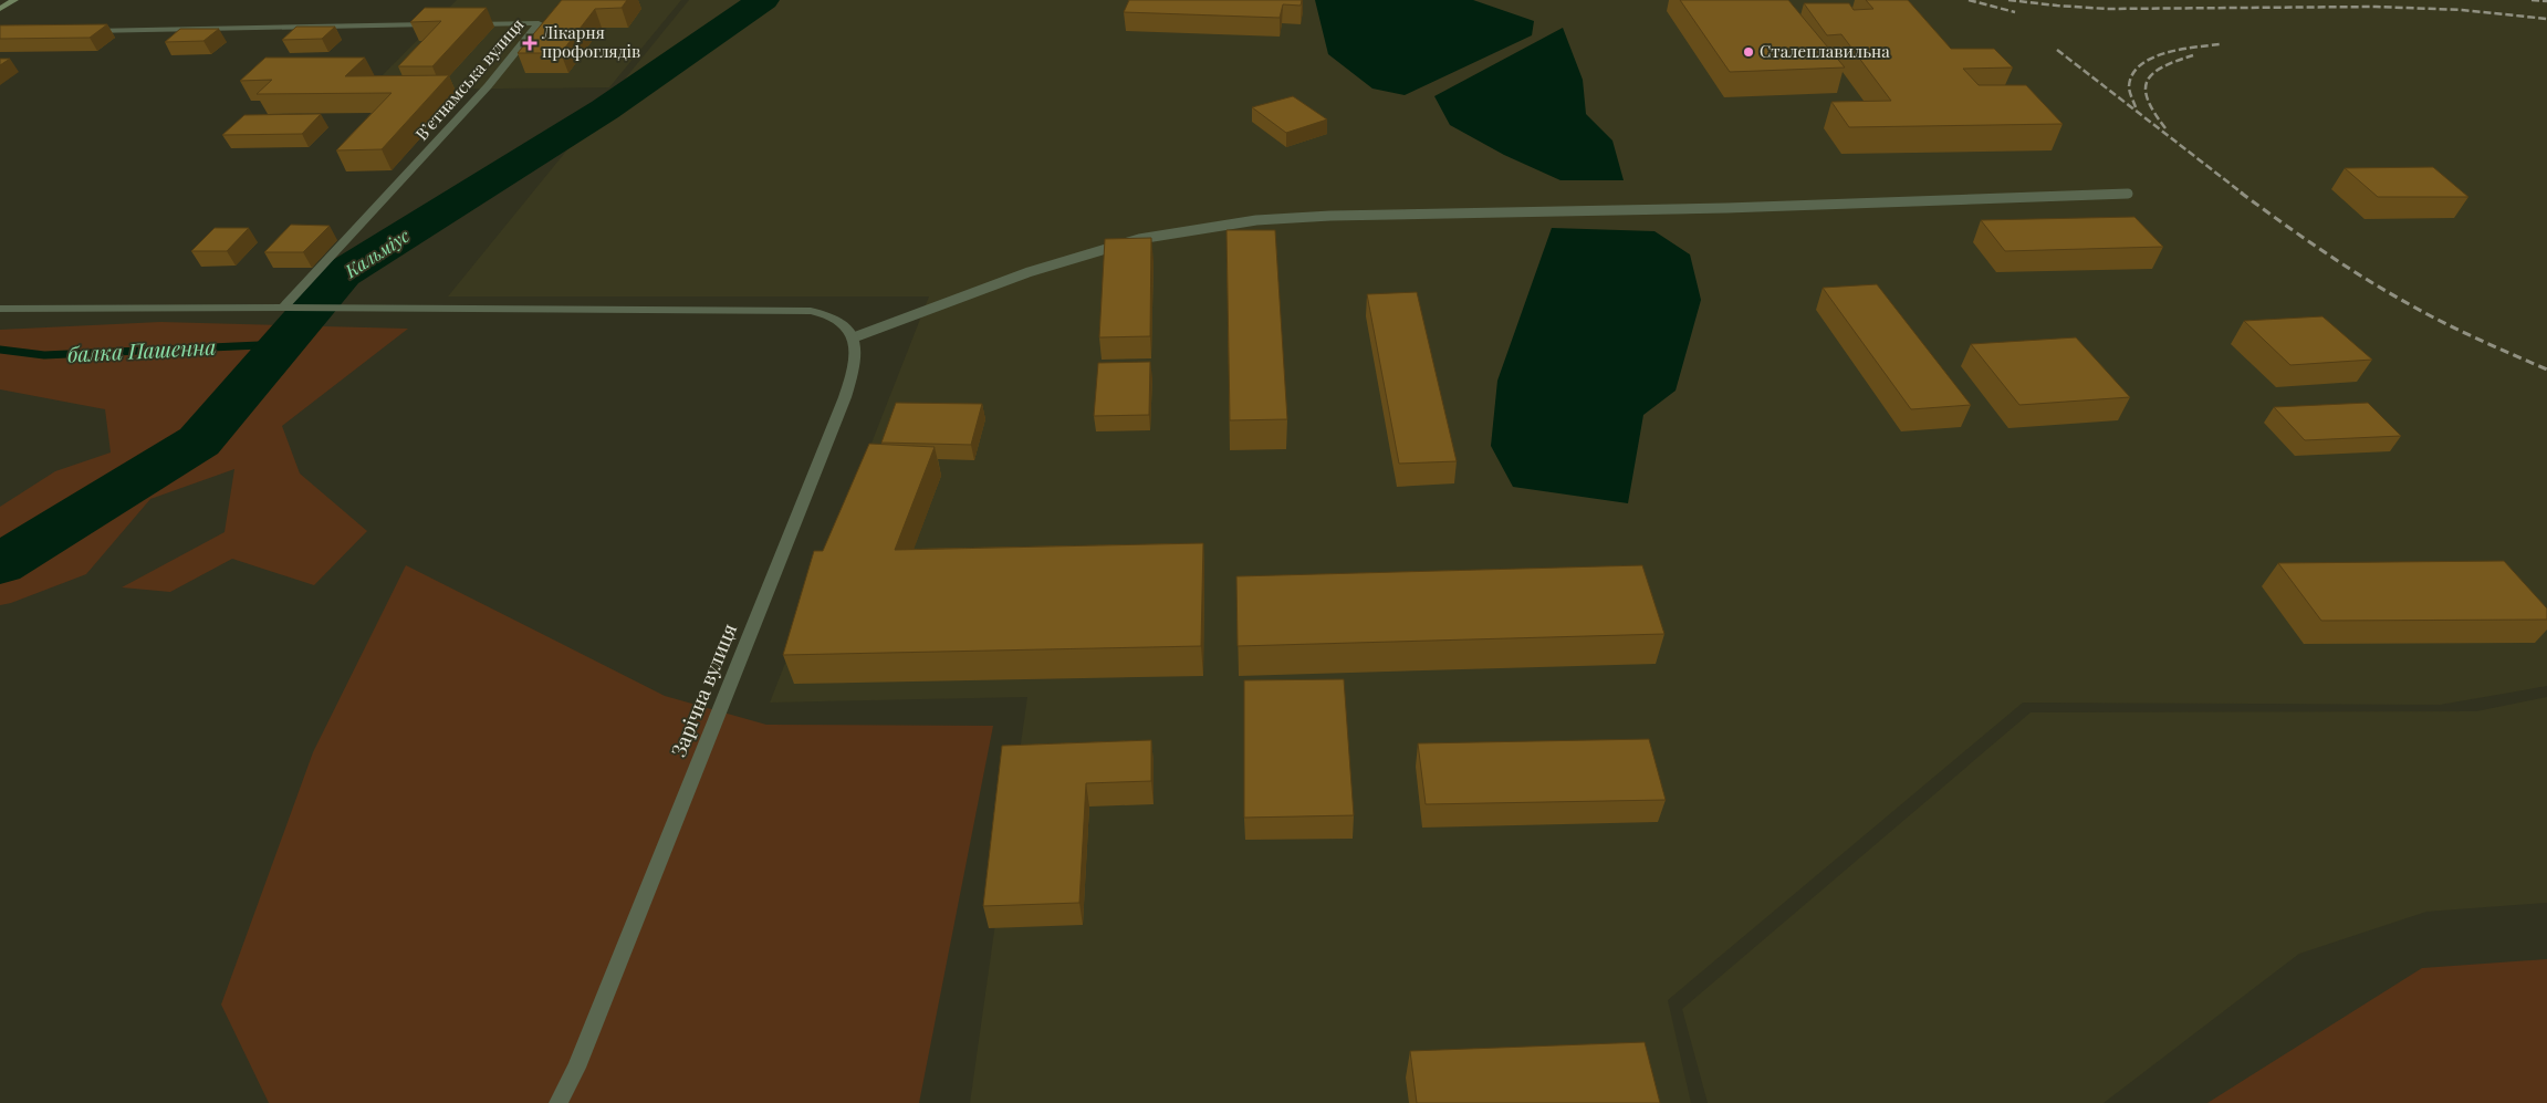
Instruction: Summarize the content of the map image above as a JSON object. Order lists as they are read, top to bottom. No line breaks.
{"streets":{"street":["В’єтнамська вулиця","Зарічна вулиця"]},"water":["Кальміус","балка Пашенна"],"places":{"health":["Лікарня профоглядів"],"other":["Сталеплавильна"]}}
